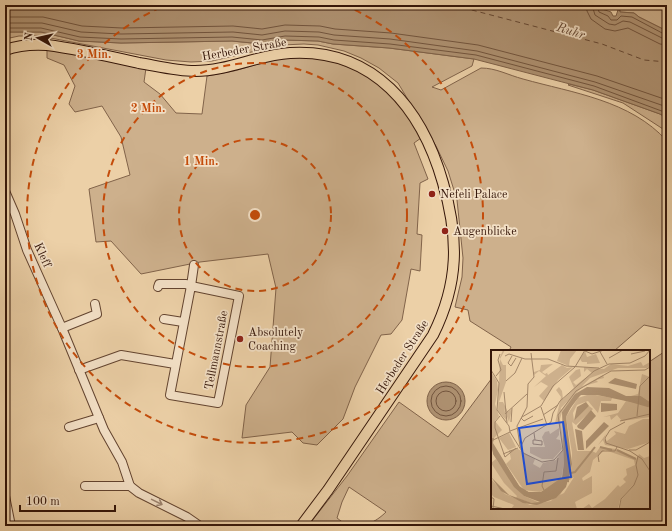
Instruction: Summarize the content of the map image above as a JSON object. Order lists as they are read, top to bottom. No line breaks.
{"streets":{"main road":["Herbeder Straße"],"street":["Kleff","Tellmannstraße"]},"water":["Ruhr"],"places":["Nefeli Palace","Augenblicke","Absolutely Coaching"],"scale_bar":"100 m","north":"left","rings":["3 Min.","2 Min.","1 Min."]}
